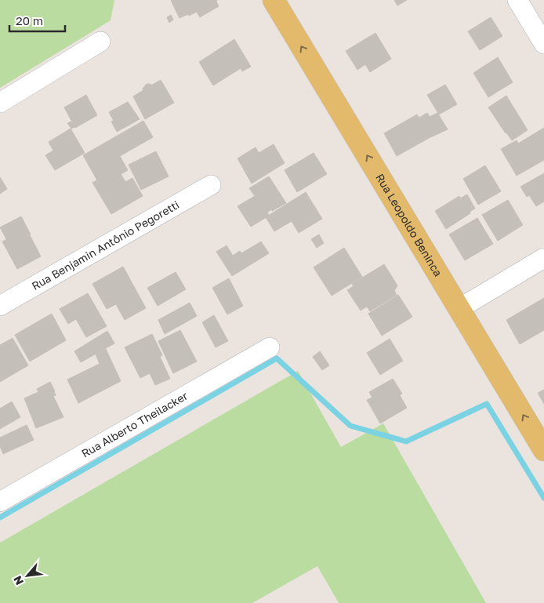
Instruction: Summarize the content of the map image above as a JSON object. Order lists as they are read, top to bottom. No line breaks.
{"streets":{"main road":["Rua Leopoldo Beninca"],"street":["Rua Benjamin Antônio Pegoretti","Rua Alberto Theilacker"]},"one_way":["Rua Leopoldo Beninca"],"scale_bar":"20 m","north":"bottom left"}
